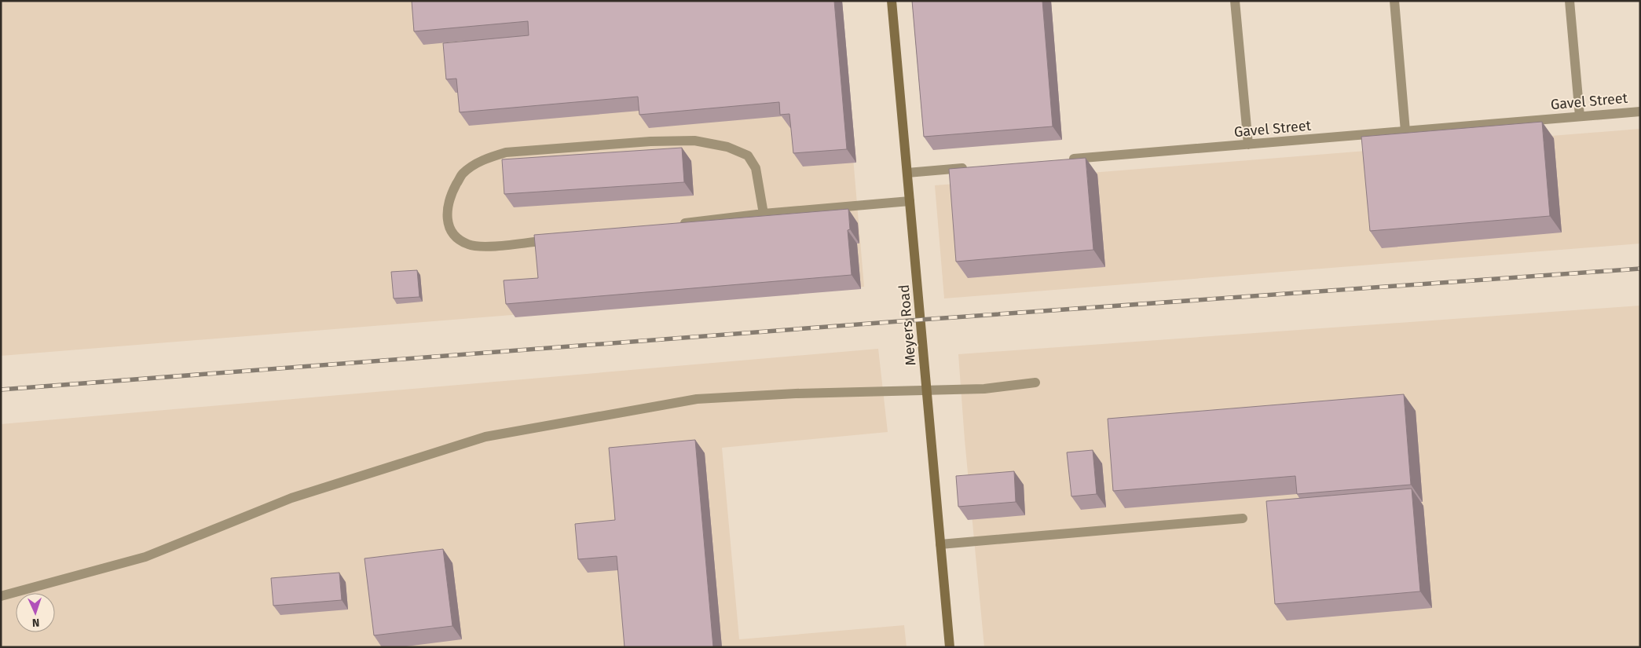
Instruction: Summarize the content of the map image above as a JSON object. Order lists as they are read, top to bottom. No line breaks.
{"streets":{"street":["Gavel Street","Meyers Road"]},"north":"bottom"}
